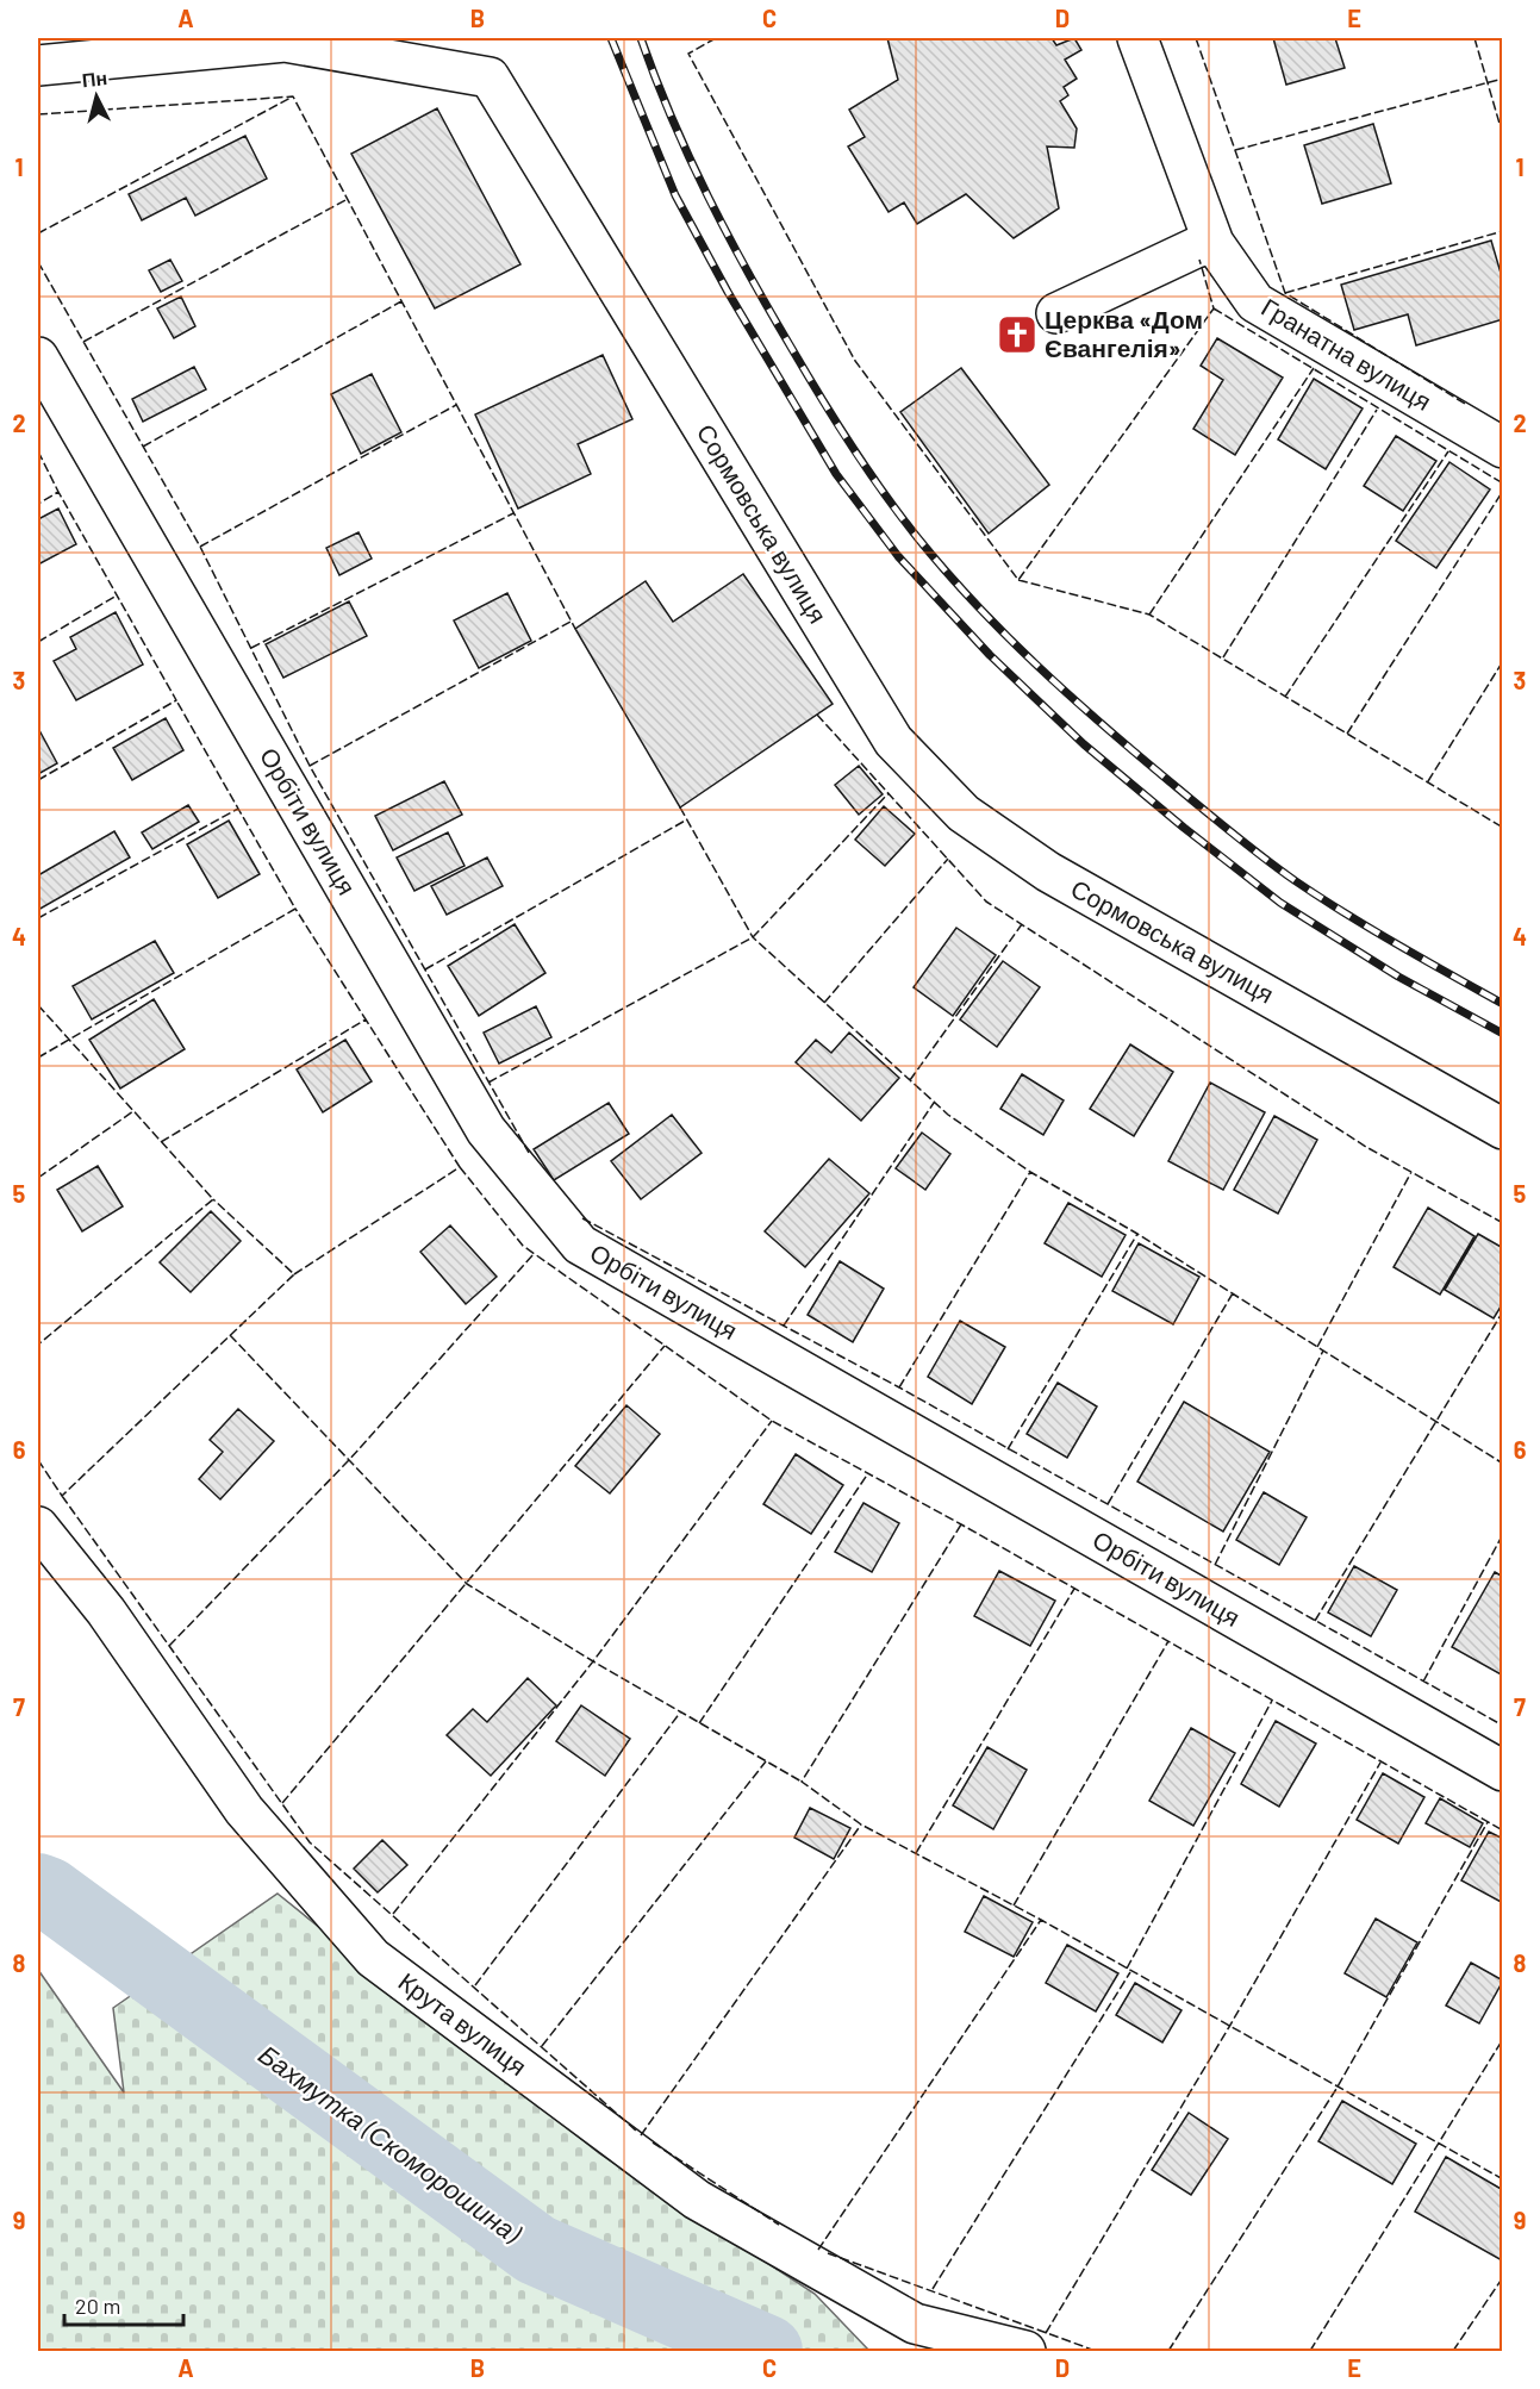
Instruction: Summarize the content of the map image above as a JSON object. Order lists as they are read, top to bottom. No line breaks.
{"streets":{"street":["Гранатна вулиця","Сормовська вулиця","Орбіти вулиця","Крута вулиця"]},"water":["Бахмутка (Скоморошина)"],"places":{"church":["Церква «Дом Євангелія»"]},"scale_bar":"20 m","north":"top","grid":{"columns":["A","B","C","D","E"],"rows":["1","2","3","4","5","6","7","8","9"]}}
